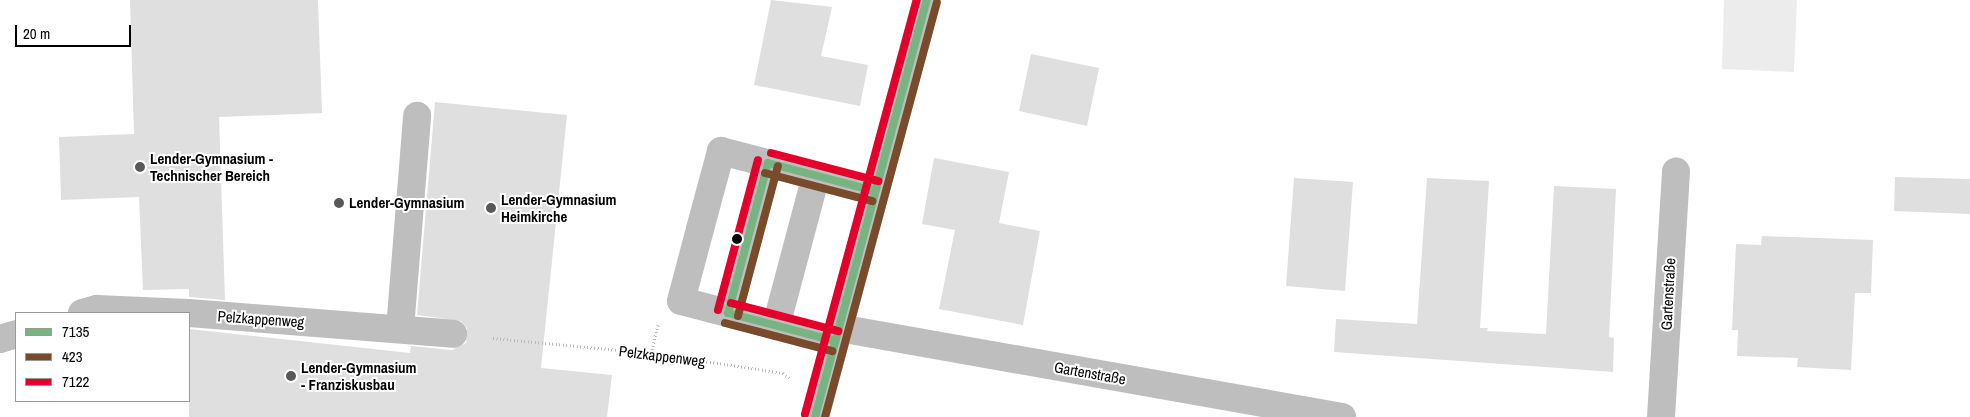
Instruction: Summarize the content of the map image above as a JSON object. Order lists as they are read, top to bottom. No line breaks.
{"streets":{"street":["Gartenstraße","Pelzkappenweg"]},"places":["Lender-Gymnasium - Technischer Bereich","Lender-Gymnasium","Lender-Gymnasium Heimkirche","Lender-Gymnasium - Franziskusbau"],"lines":["transit line 7135","transit line 7122","transit line 423"],"legend":["7135","423","7122"],"scale_bar":"20 m"}
